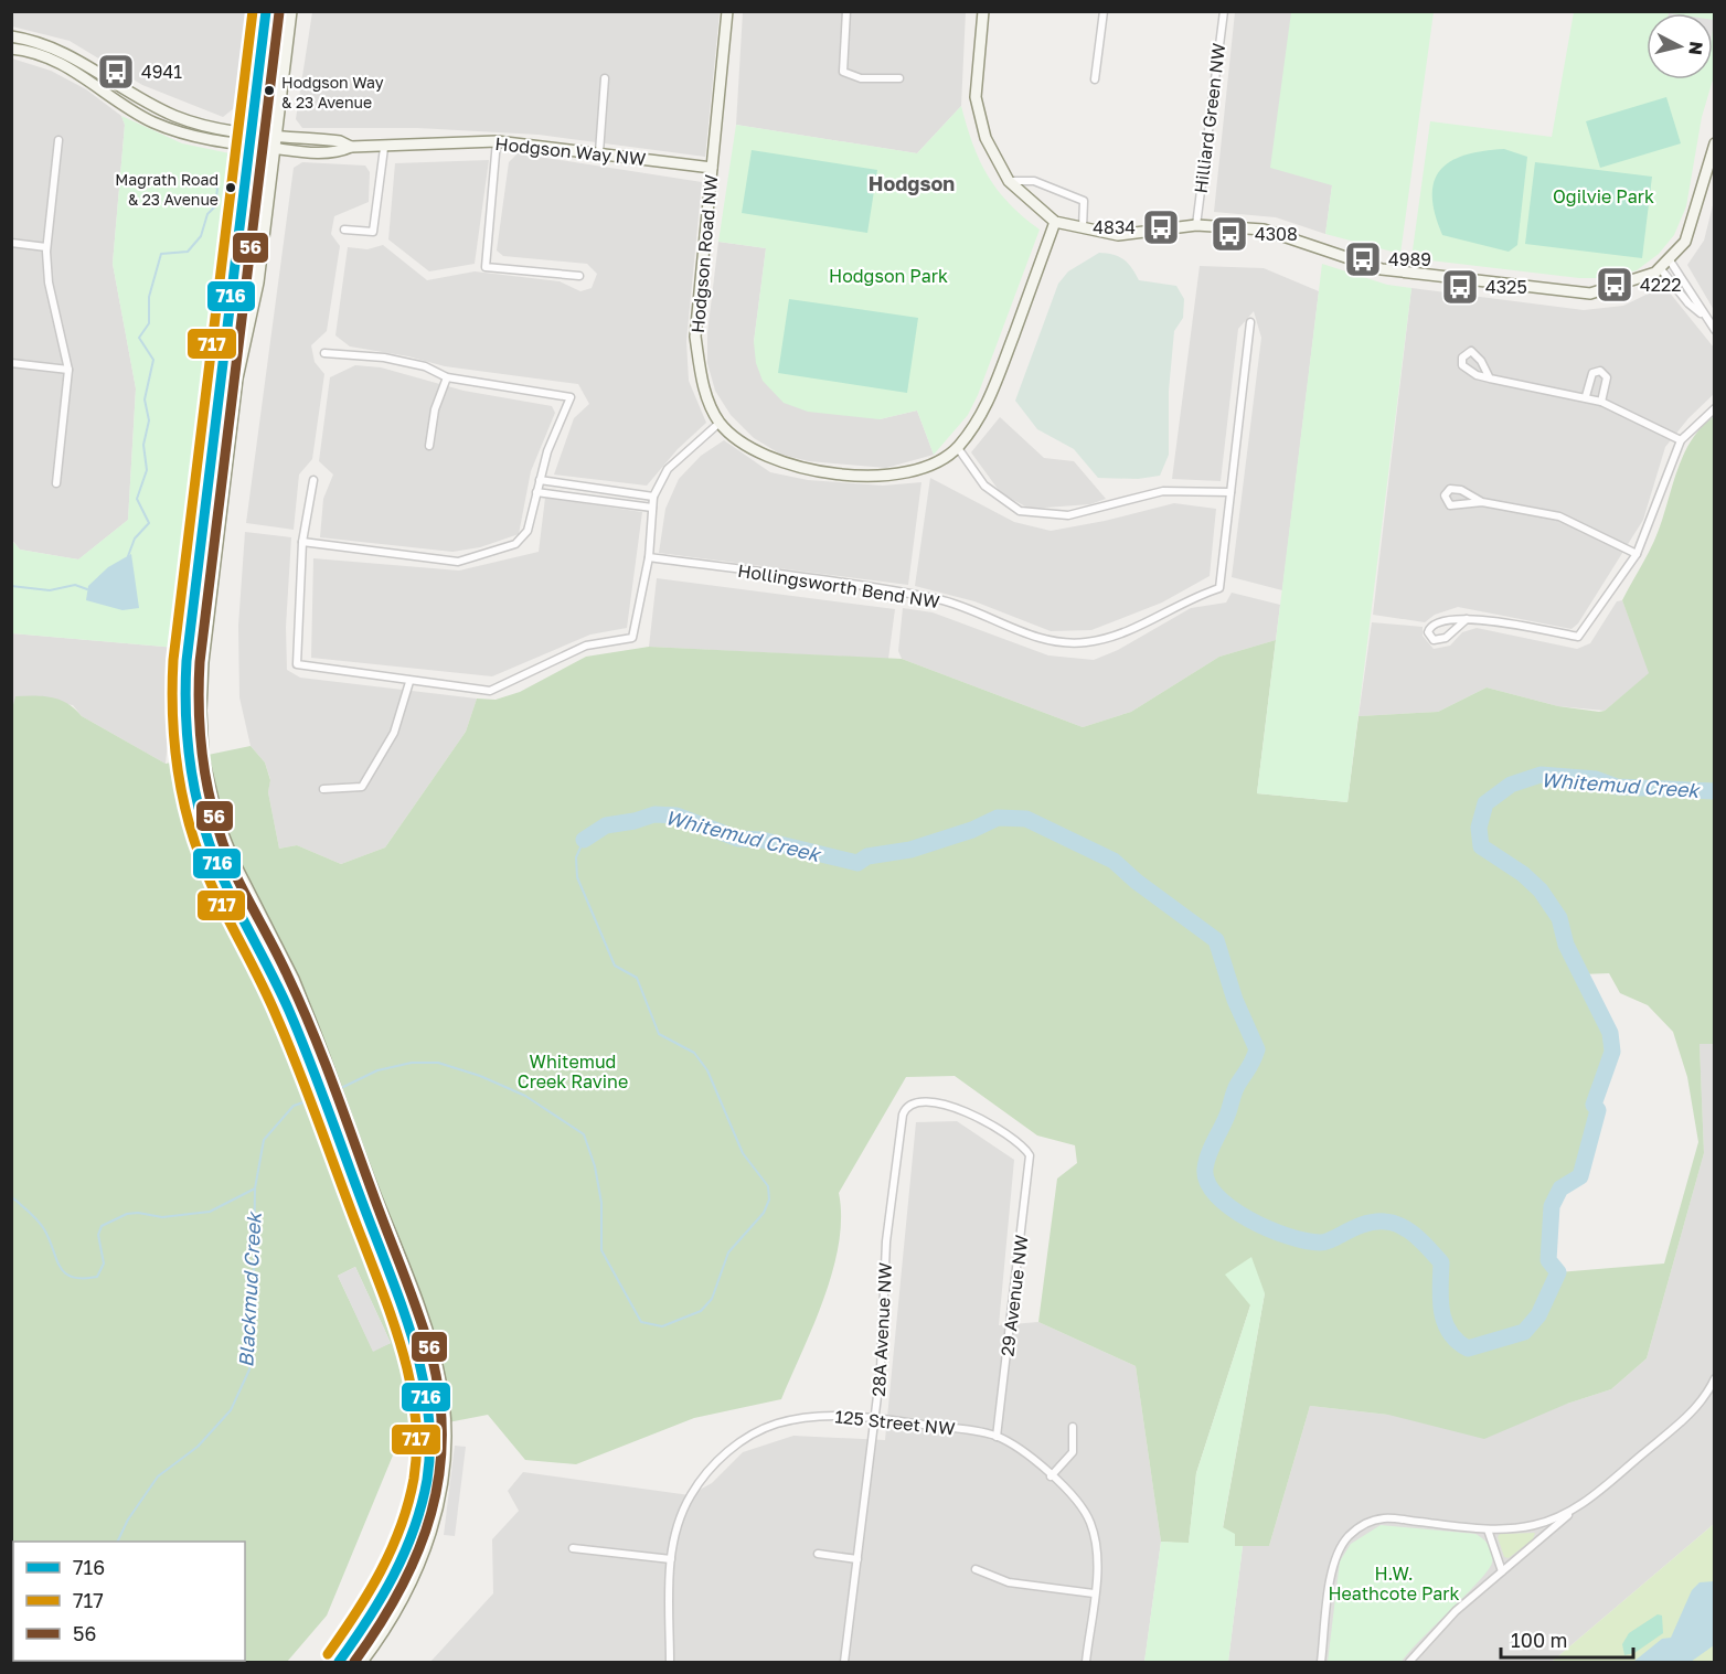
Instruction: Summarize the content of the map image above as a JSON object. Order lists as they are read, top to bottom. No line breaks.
{"streets":{"main road":["Hodgson Way NW","Hodgson Road NW"],"street":["Hilliard Green NW","Hollingsworth Bend NW","29 Avenue NW","28A Avenue NW","125 Street NW"]},"crossings":[["Hodgson Way NW","Hodgson Road NW"],["29 Avenue NW","28A Avenue NW"],["29 Avenue NW","125 Street NW"],["28A Avenue NW","125 Street NW"]],"districts":["Hodgson"],"water":["Whitemud Creek","Blackmud Creek"],"parks":["Ogilvie Park","Hodgson Park","Whitemud Creek Ravine","H.W. Heathcote Park"],"places":{"bus stop":["4941","4834","4308","4989","4222","4325"],"other":["Hodgson Way & 23 Avenue","Magrath Road & 23 Avenue"]},"lines":["transit line 716","transit line 717","transit line 56"],"legend":["716","717","56"],"scale_bar":"100 m","north":"right"}
